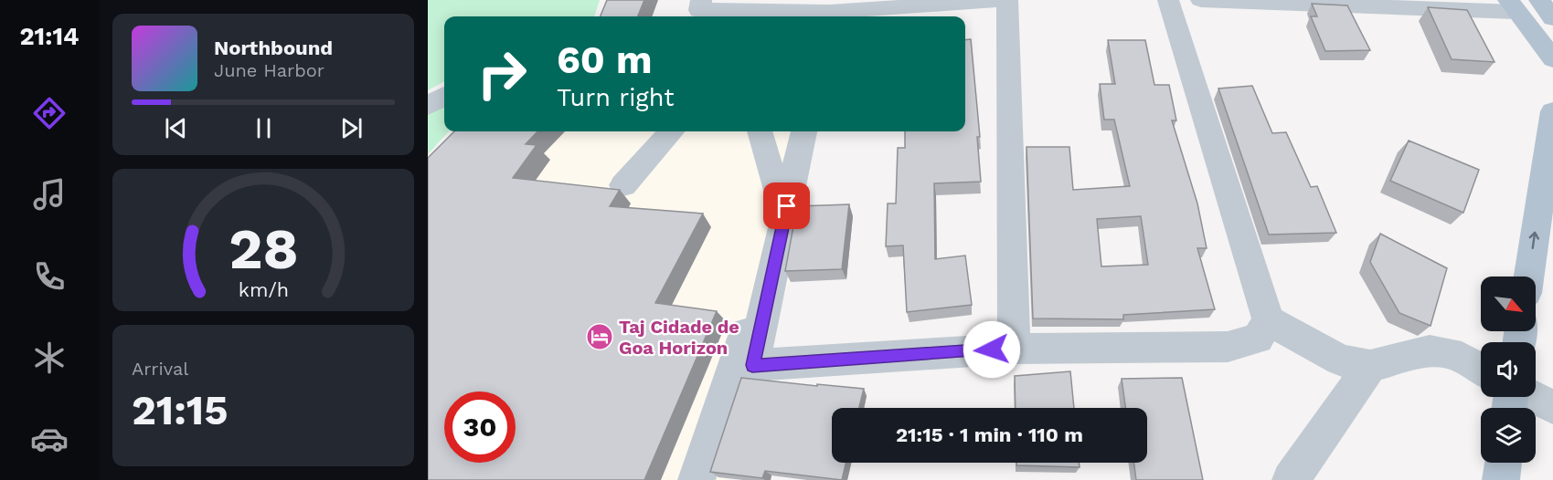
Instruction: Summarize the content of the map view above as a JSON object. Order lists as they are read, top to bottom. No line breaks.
{"places":{"hotel":["Taj Cidade de Goa Horizon"]},"north":"bottom right","page":{"tabs":"21:14","turn":["60 m","Turn right"],"song":["Northbound","June Harbor"],"tile":["Arrival","21:15"],"limit":"30","trip":"21:15 · 1 min · 110 m","gauge":["28","km/h"]}}
